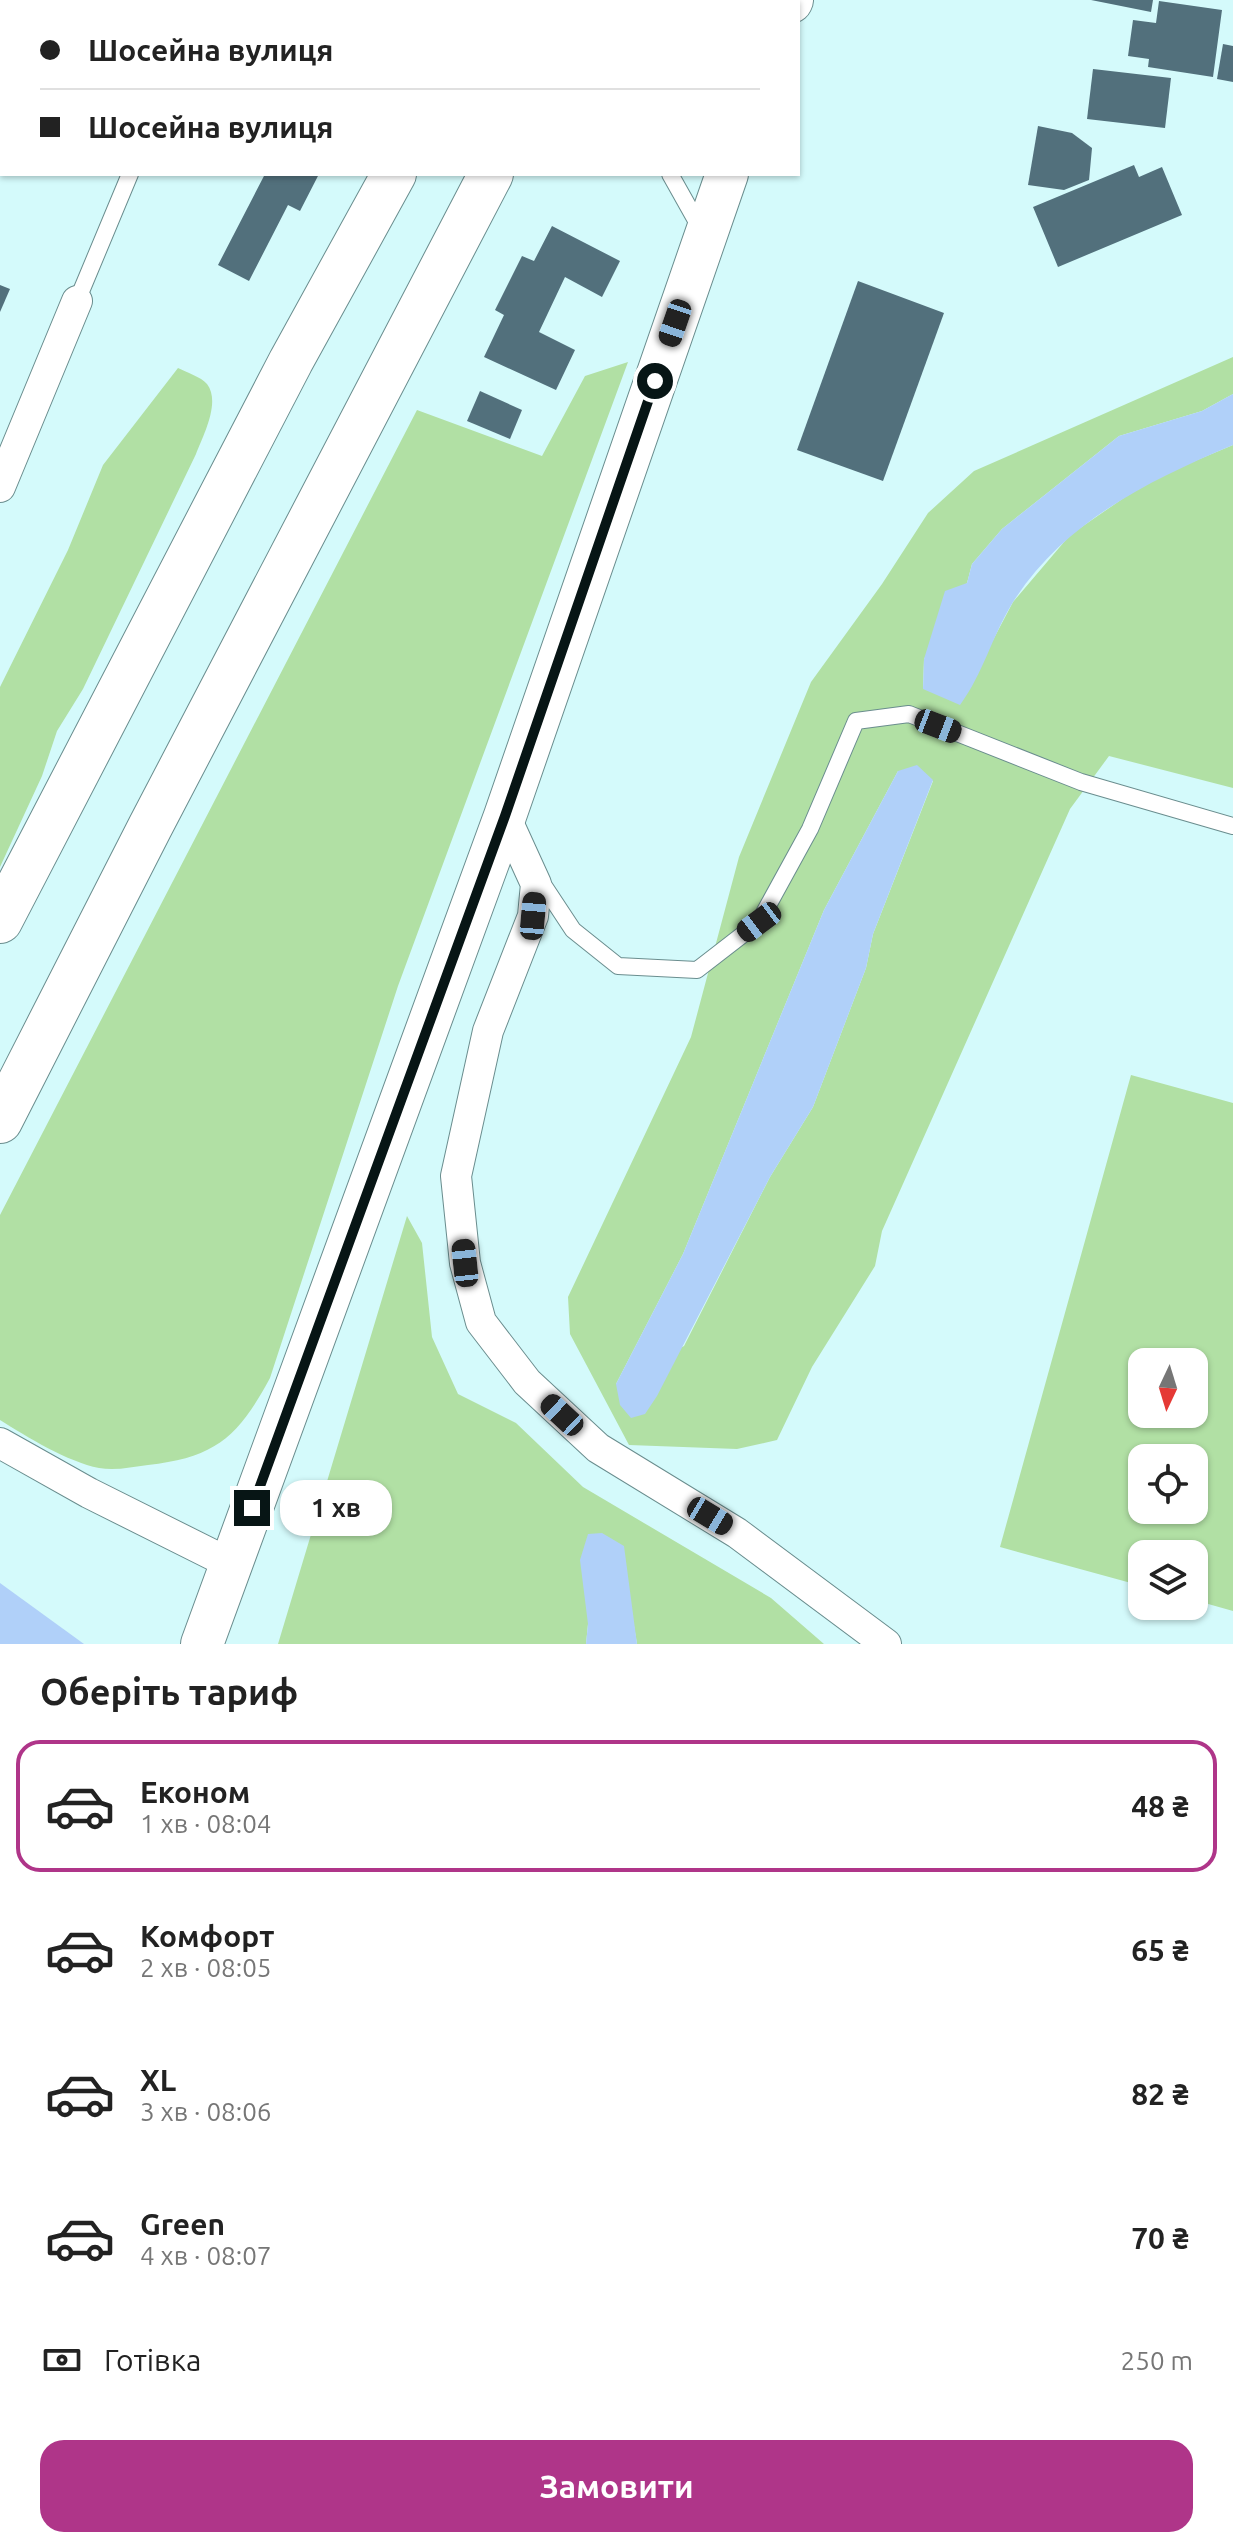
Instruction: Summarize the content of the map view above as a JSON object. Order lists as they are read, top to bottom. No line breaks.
{"north":"bottom","page":{"banner":["Шосейна вулиця","Шосейна вулиця"],"bubble":"1 хв","heading":"Оберіть тариф","list":[{"name":"Економ","note":"1 хв · 08:04","value":"48 ₴"},{"name":"Комфорт","note":"2 хв · 08:05","value":"65 ₴"},{"name":"XL","note":"3 хв · 08:06","value":"82 ₴"},{"name":"Green","note":"4 хв · 08:07","value":"70 ₴"}],"pay":["Готівка","250 m"],"buttons":"Замовити"}}
